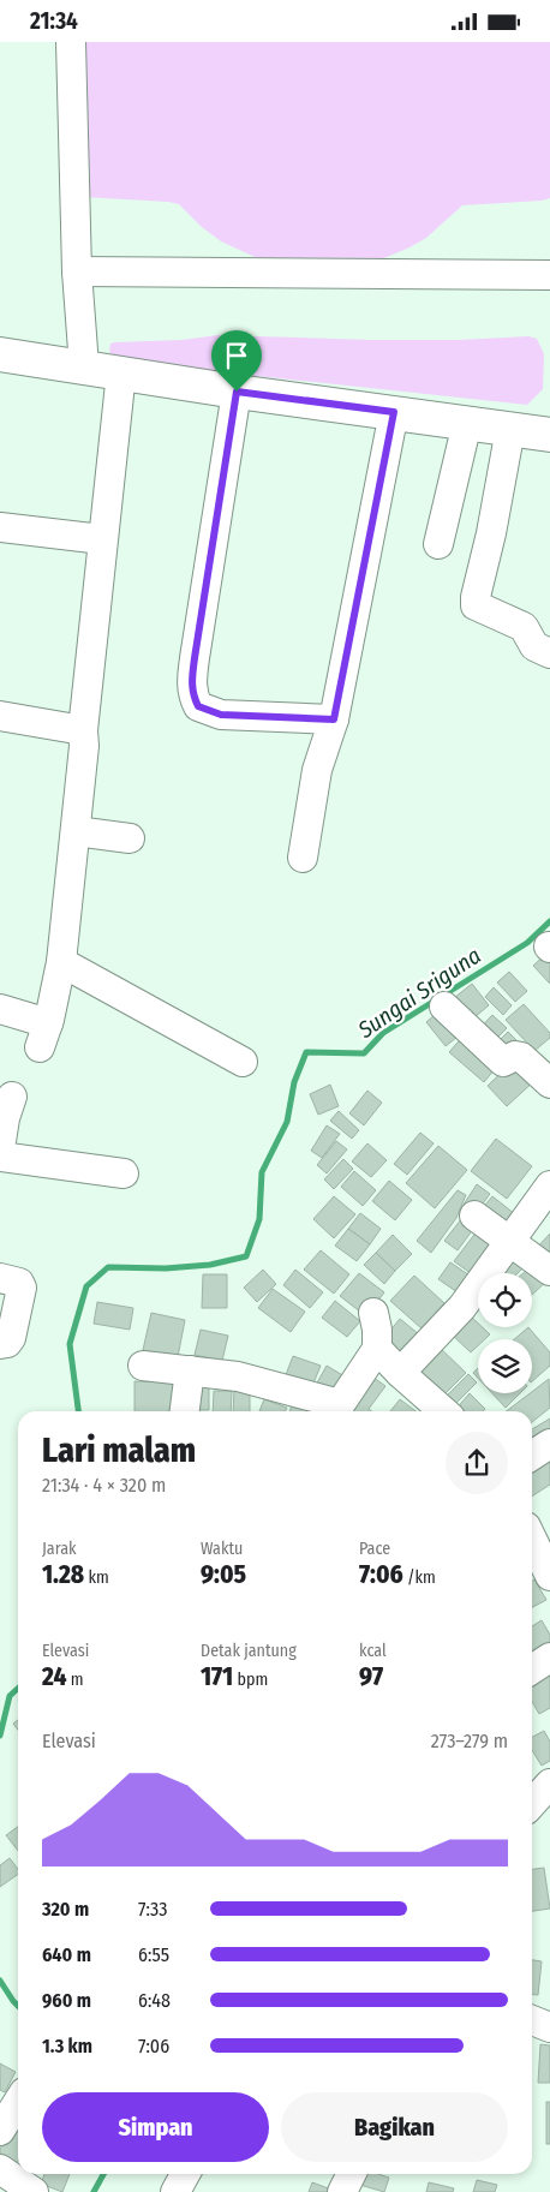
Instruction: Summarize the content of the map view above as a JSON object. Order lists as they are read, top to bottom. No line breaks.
{"water":["Sungai Sriguna"],"page":{"status":"21:34","heading":["Lari malam","21:34 · 4 × 320 m"],"stats":[["Jarak","1.28 km"],["Waktu","9:05"],["Pace","7:06 /km"],["Elevasi","24 m"],["Detak jantung","171 bpm"],["kcal","97"]],"chart":["Elevasi","273–279 m"],"list":[{"name":"320 m","note":"7:33"},{"name":"640 m","note":"6:55"},{"name":"960 m","note":"6:48"},{"name":"1.3 km","note":"7:06"}],"buttons":["Simpan","Bagikan"]}}
